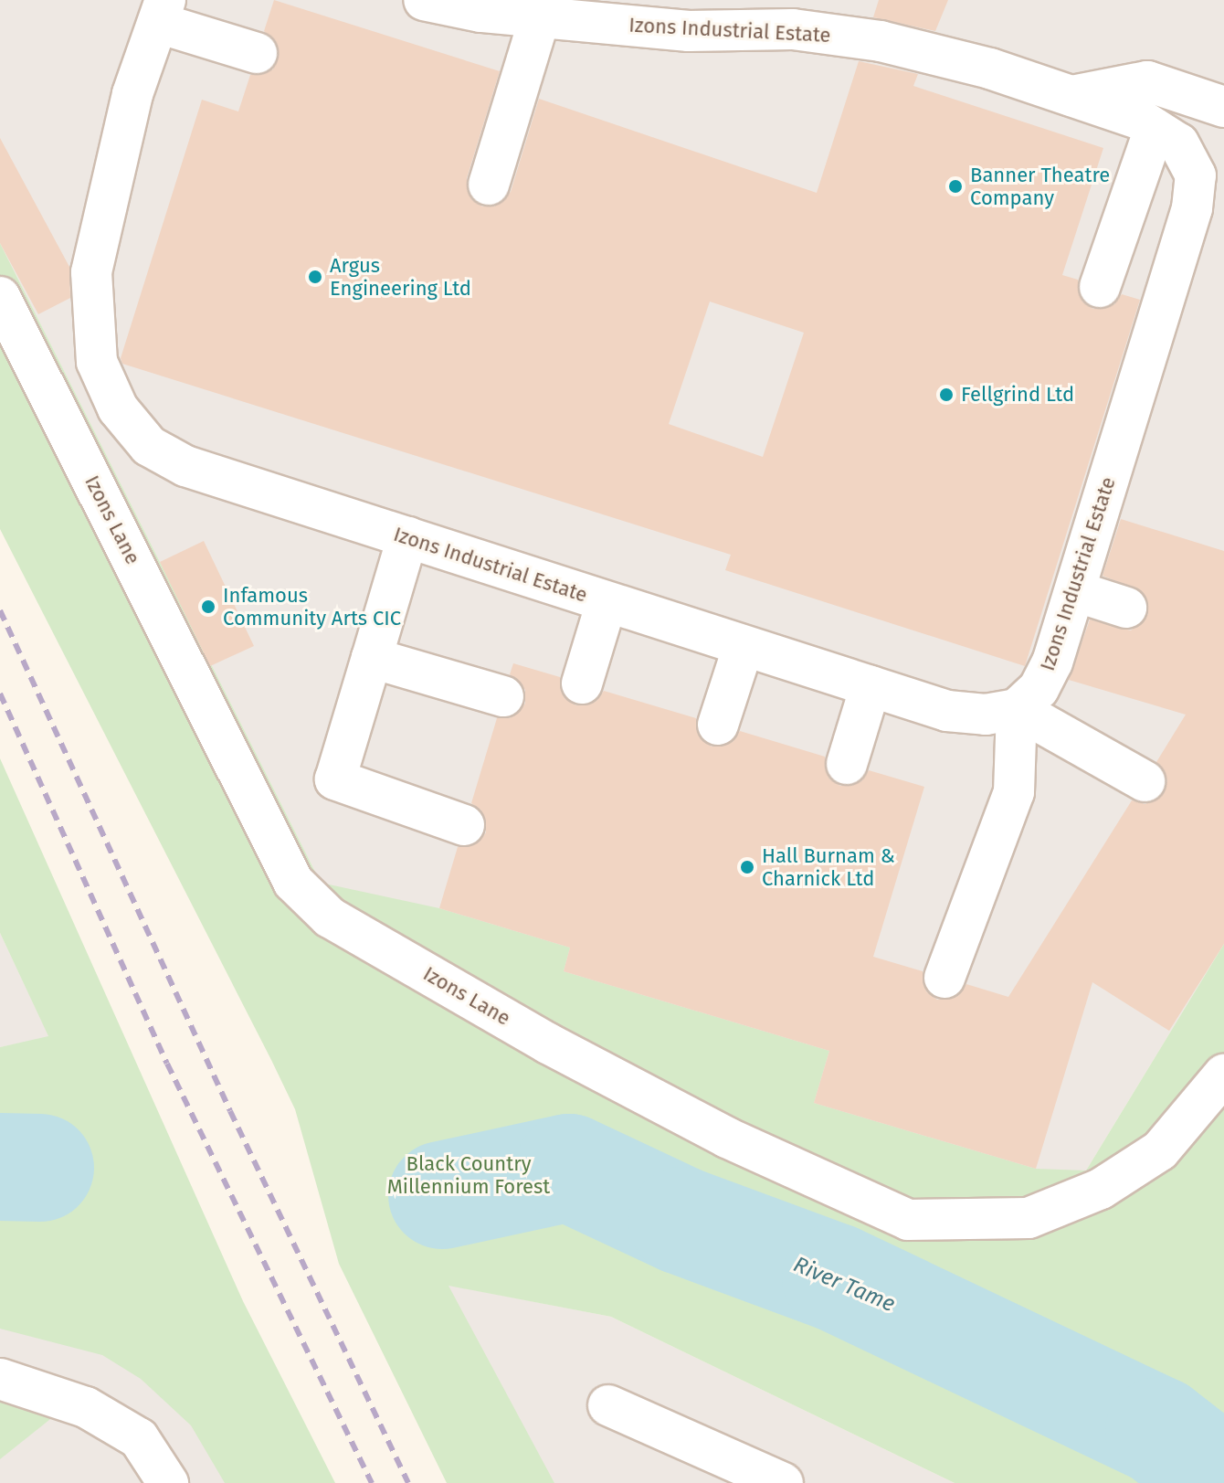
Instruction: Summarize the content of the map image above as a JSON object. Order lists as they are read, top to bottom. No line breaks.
{"streets":{"street":["Izons Industrial Estate","Izons Lane"]},"water":["River Tame"],"parks":["Black Country Millennium Forest"],"places":["Banner Theatre Company","Argus Engineering Ltd","Fellgrind Ltd","Infamous Community Arts CIC","Hall Burnam & Charnick Ltd"]}
